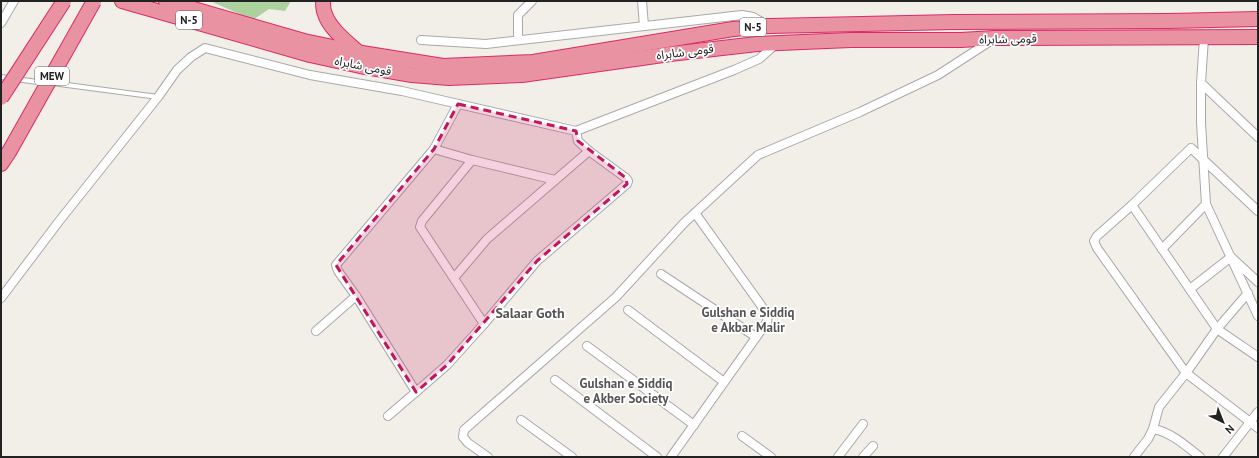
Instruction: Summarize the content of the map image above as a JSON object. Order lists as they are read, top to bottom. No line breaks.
{"streets":{"highway":["N-5","قومی شاہراہ","MEW"]},"districts":["Gulshan e Siddiq e Akbar Malir","Salaar Goth","Gulshan e Siddiq e Akber Society"],"north":"bottom right"}
